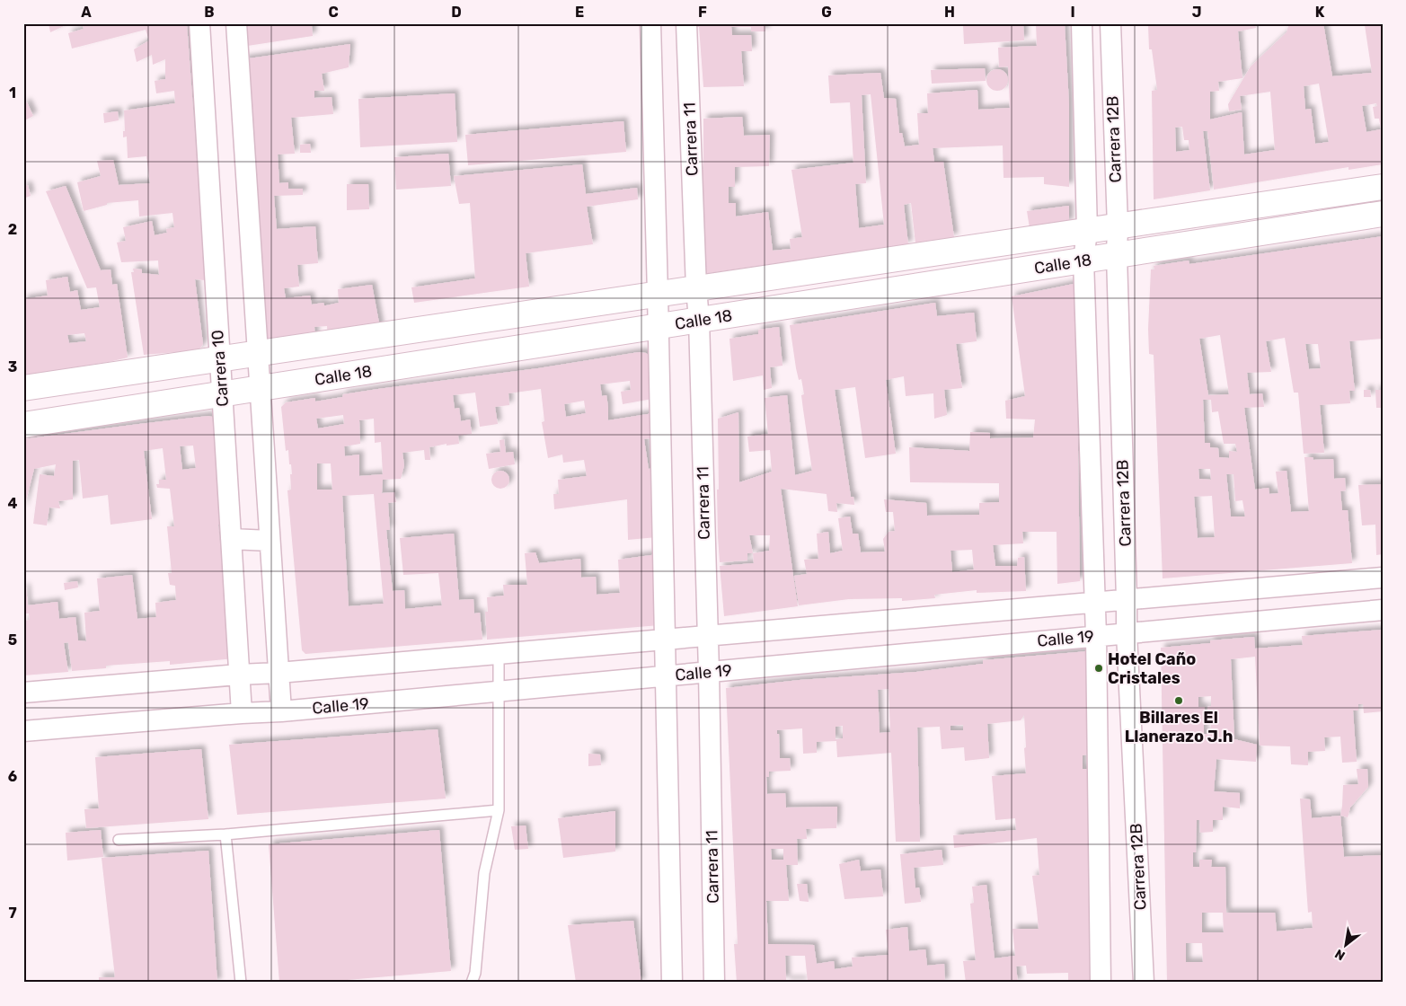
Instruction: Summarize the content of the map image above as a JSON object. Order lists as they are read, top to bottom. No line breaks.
{"streets":{"street":["Carrera 11","Carrera 12B","Calle 18","Carrera 10","Calle 19"]},"crossings":[["Carrera 11","Calle 18"],["Carrera 11","Calle 19"],["Carrera 12B","Calle 18"],["Carrera 12B","Calle 19"],["Calle 18","Carrera 10"],["Carrera 10","Calle 19"]],"places":["Hotel Caño Cristales","Billares El Llanerazo J.h"],"north":"bottom left","grid":{"columns":["A","B","C","D","E","F","G","H","I","J","K"],"rows":["1","2","3","4","5","6","7"]}}
